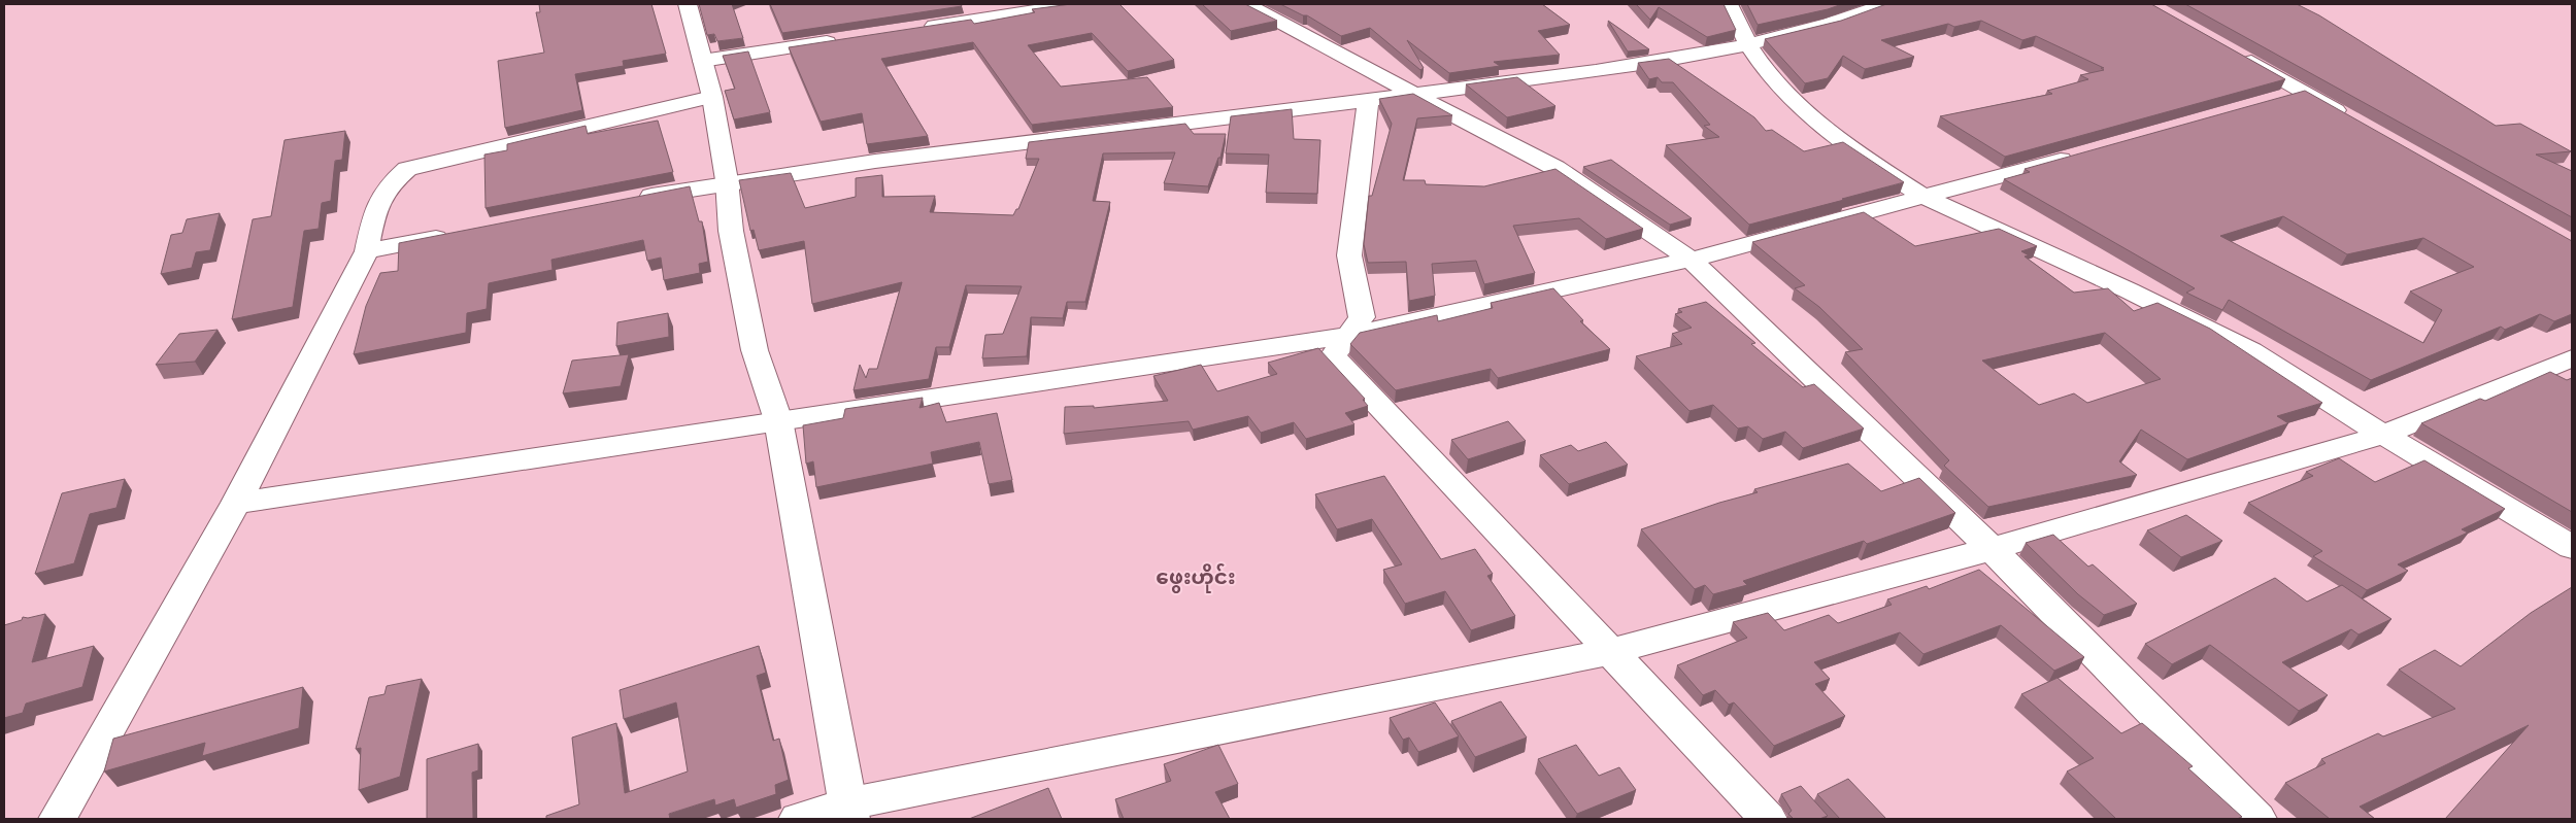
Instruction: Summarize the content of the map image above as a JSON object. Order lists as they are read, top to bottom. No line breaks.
{"districts":["ဖွေးဟိုင်း"]}
